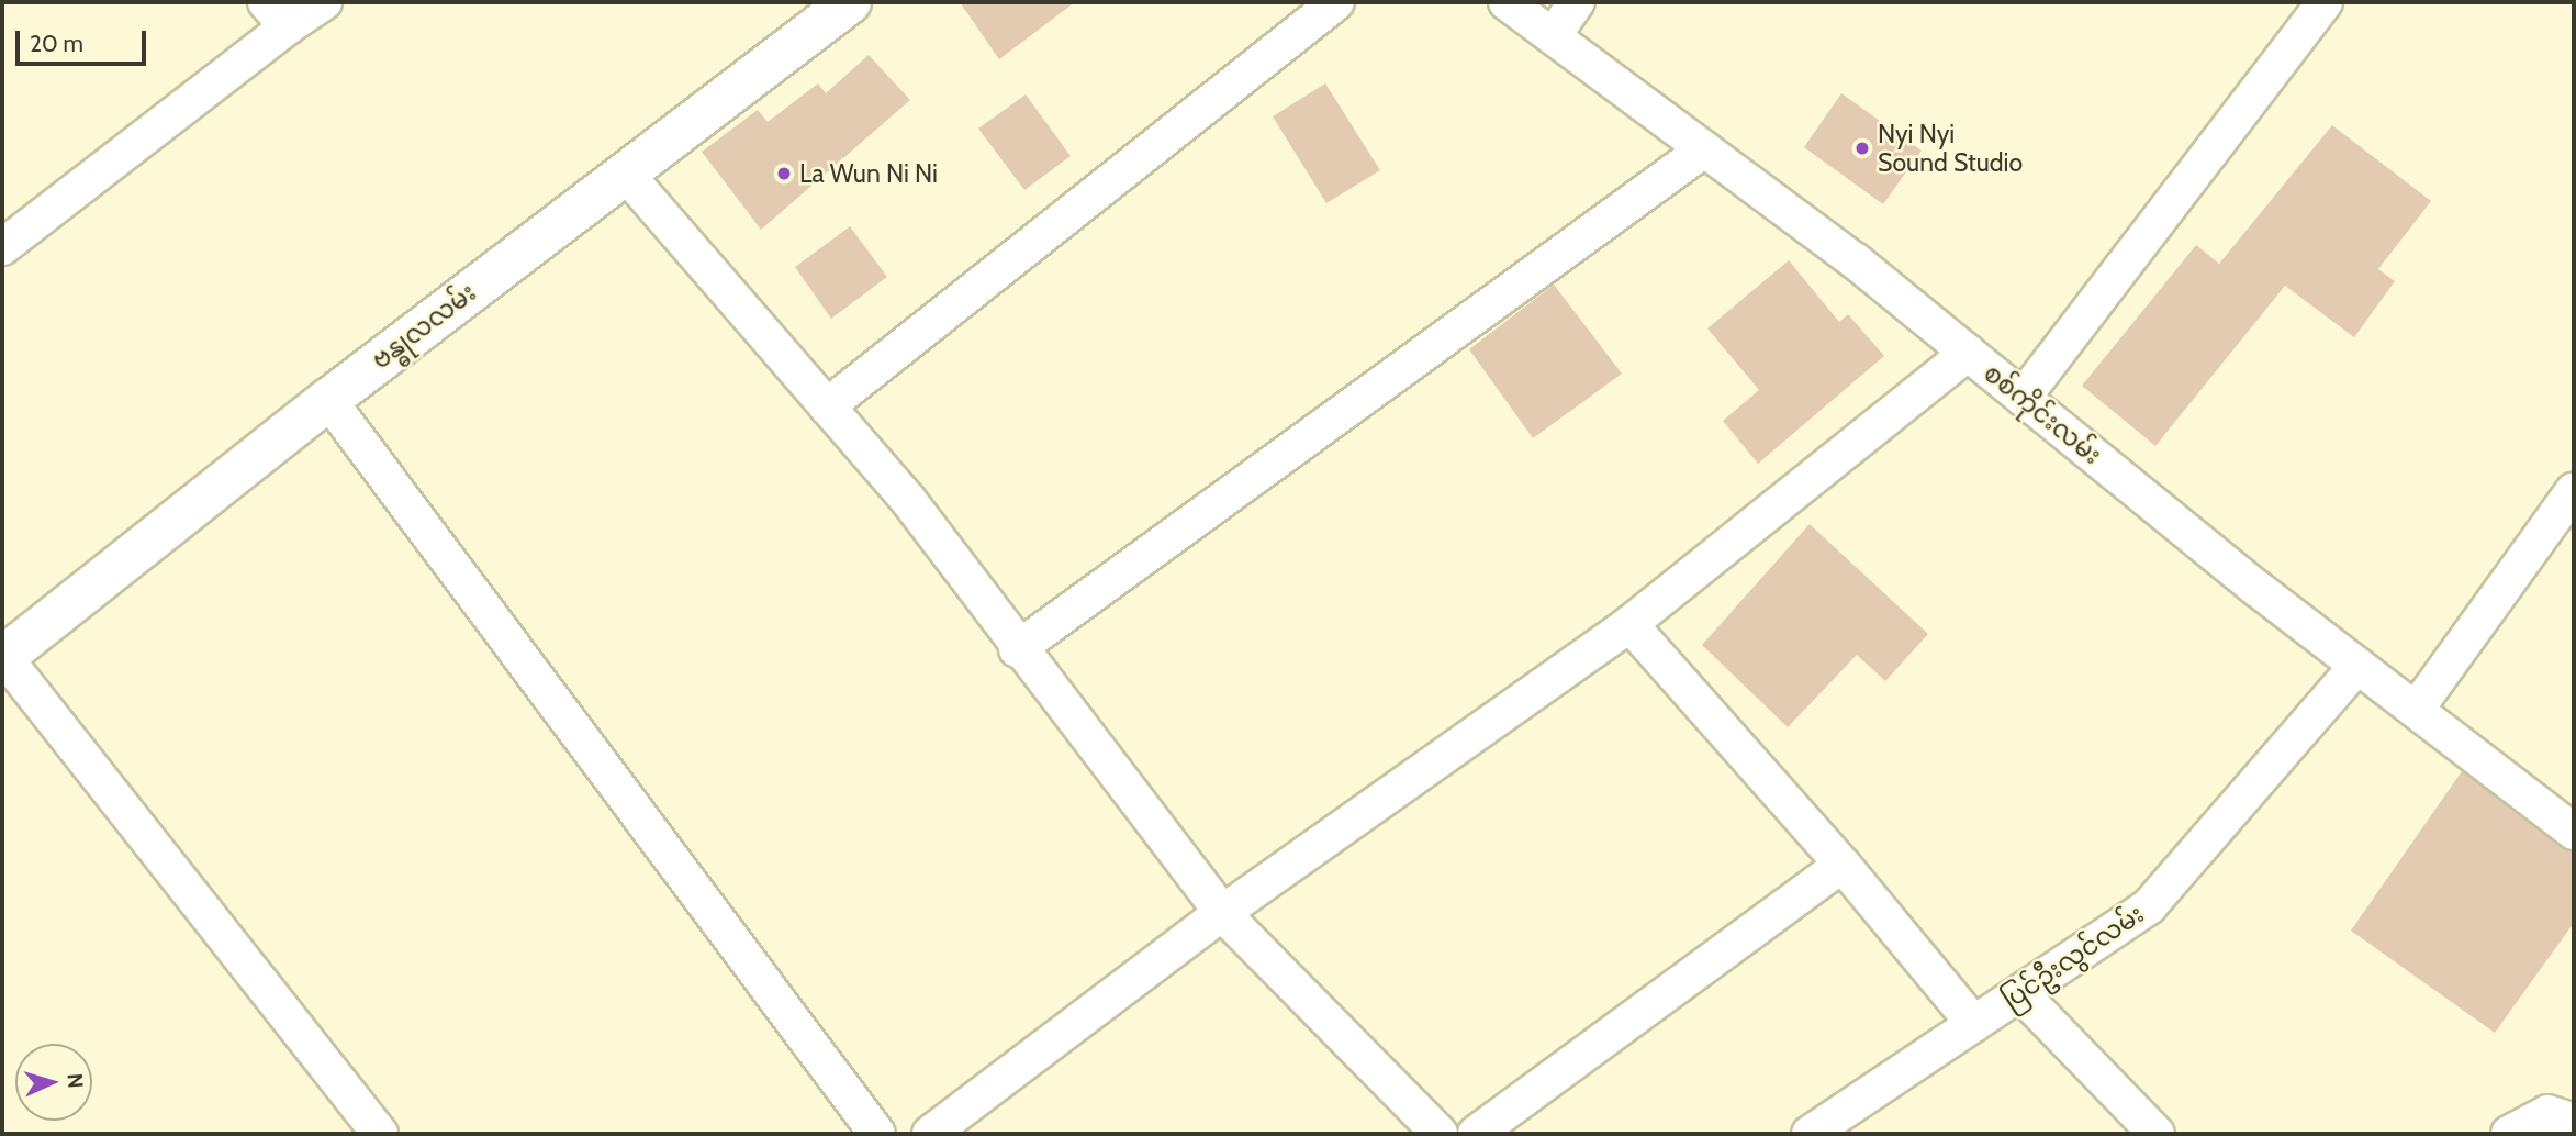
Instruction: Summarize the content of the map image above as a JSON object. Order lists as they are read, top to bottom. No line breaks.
{"streets":{"street":["ဗန္ဓုလလမ်း","စစ်ကိုင်းလမ်း","ပြင်ဦးလွင်လမ်း"]},"crossings":[["စစ်ကိုင်းလမ်း","ပြင်ဦးလွင်လမ်း"]],"places":["Nyi Nyi Sound Studio","La Wun Ni Ni"],"scale_bar":"20 m","north":"right"}
